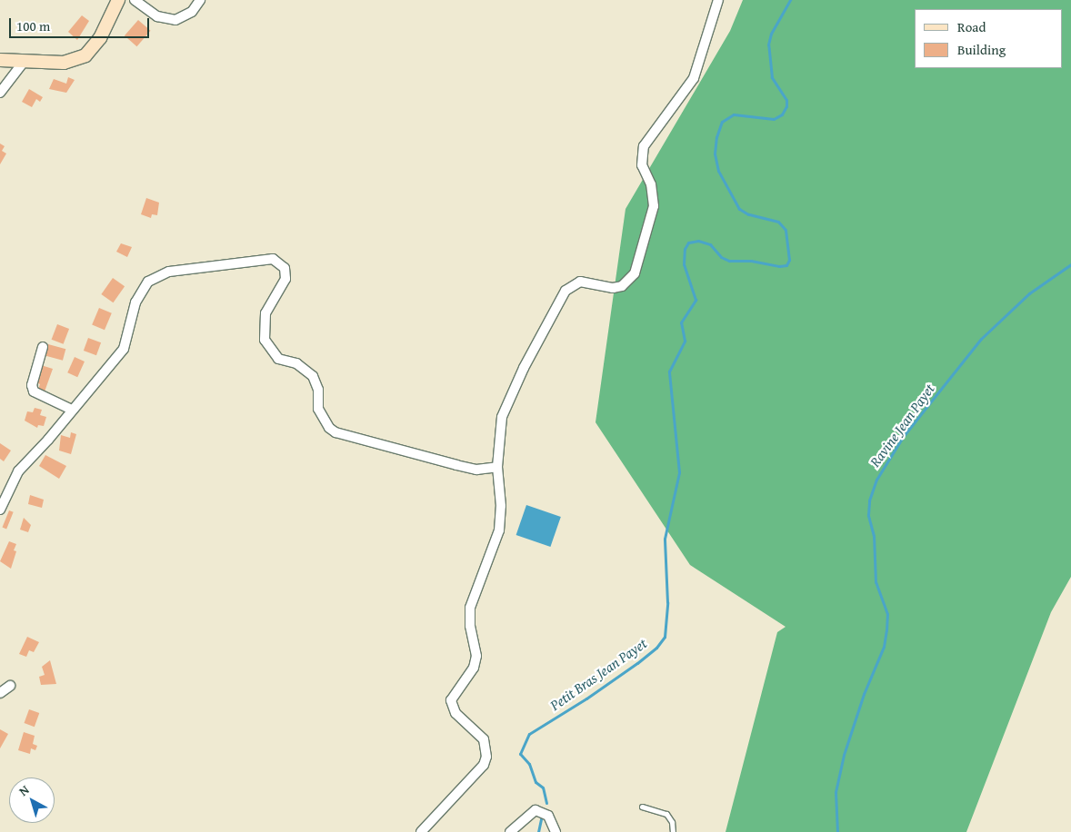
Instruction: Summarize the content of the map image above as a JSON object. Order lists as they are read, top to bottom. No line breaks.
{"water":["Ravine Jean Payet","Petit Bras Jean Payet"],"legend":["Road","Building"],"scale_bar":"100 m","north":"top left"}
